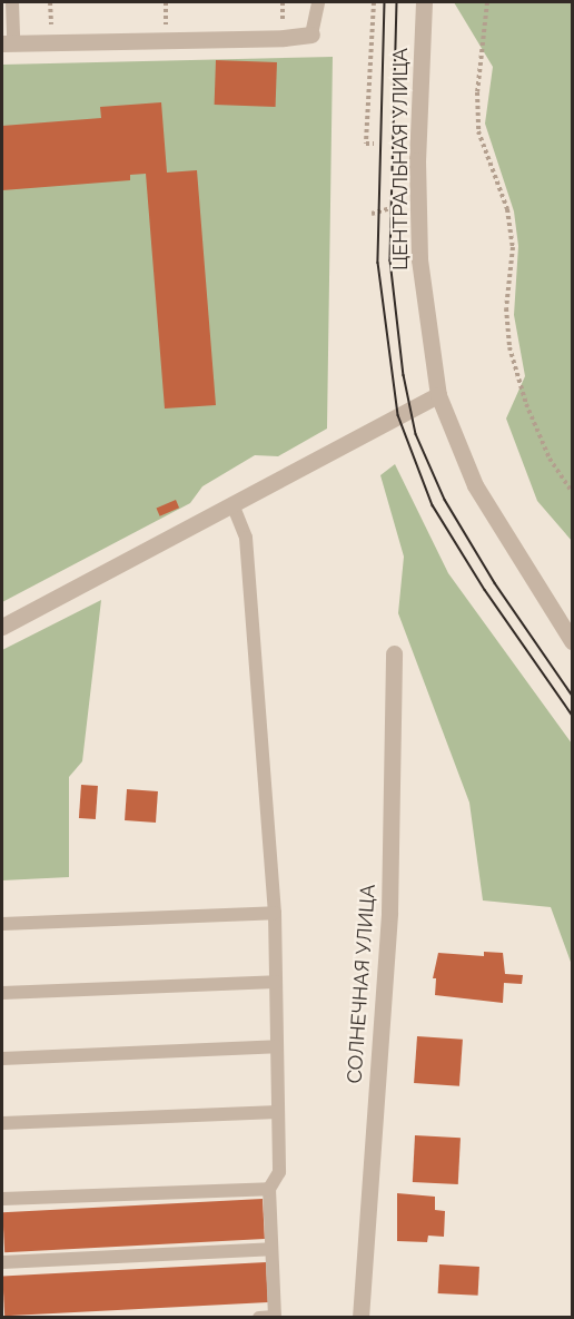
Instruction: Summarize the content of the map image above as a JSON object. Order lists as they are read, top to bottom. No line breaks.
{"streets":{"street":["ЦЕНТРАЛЬНАЯ УЛИЦА","СОЛНЕЧНАЯ УЛИЦА"]}}
